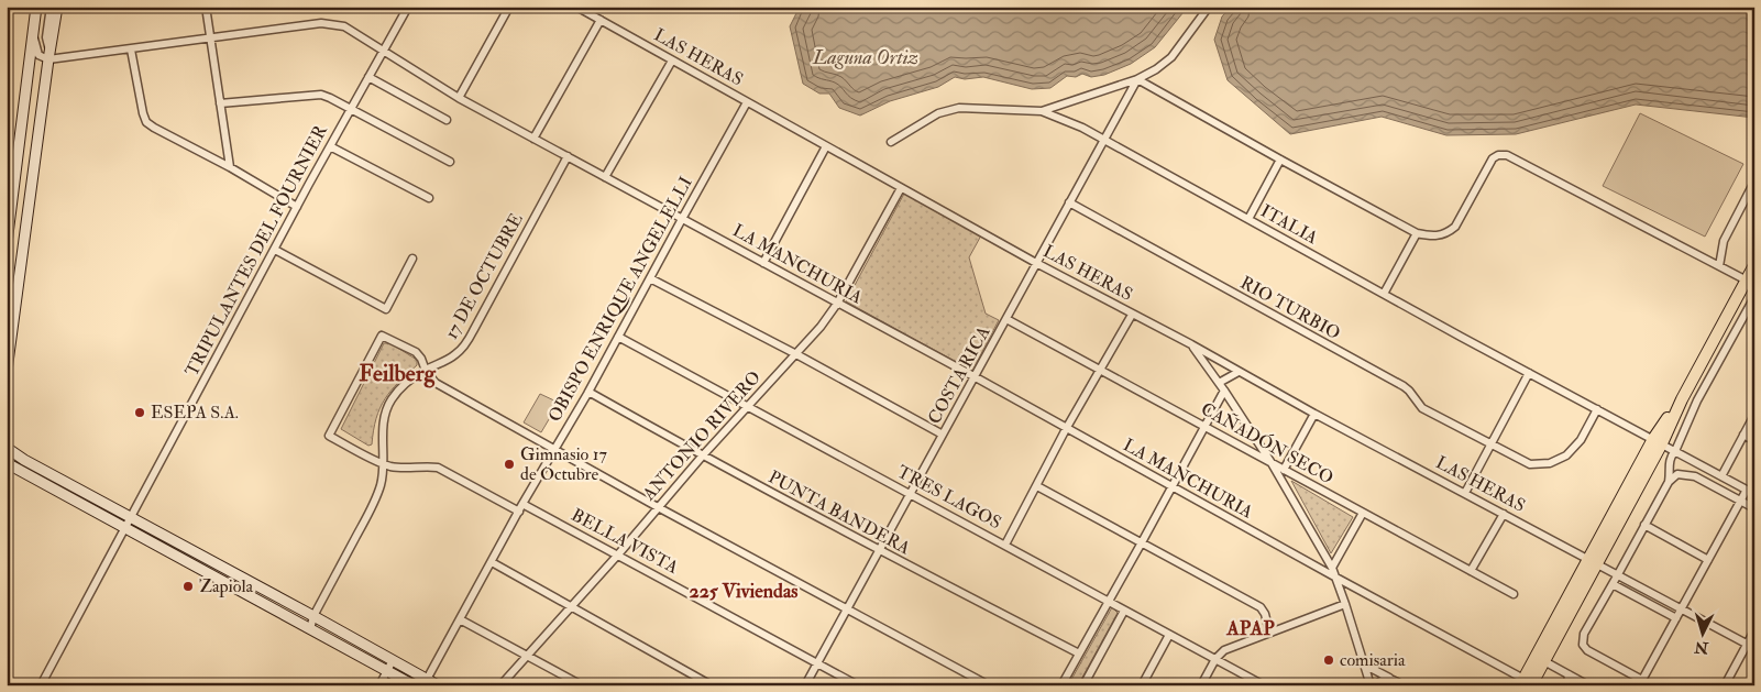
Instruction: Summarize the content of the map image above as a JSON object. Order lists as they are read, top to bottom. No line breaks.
{"streets":{"street":["LAS HERAS","ITALIA","TRIPULANTES DEL FOURNIER","LA MANCHURIA","17 DE OCTUBRE","OBISPO ENRIQUE ANGELELLI","RIO TURBIO","COSTA RICA","ANTONIO RIVERO","CAÑADÓN SECO","TRES LAGOS","PUNTA BANDERA","BELLA VISTA"]},"crossings":[["LAS HERAS","OBISPO ENRIQUE ANGELELLI"],["LAS HERAS","COSTA RICA"],["LAS HERAS","ANTONIO RIVERO"],["ITALIA","RIO TURBIO"],["ITALIA","COSTA RICA"],["TRIPULANTES DEL FOURNIER","LA MANCHURIA"],["LA MANCHURIA","17 DE OCTUBRE"],["LA MANCHURIA","OBISPO ENRIQUE ANGELELLI"],["LA MANCHURIA","COSTA RICA"],["LA MANCHURIA","ANTONIO RIVERO"],["OBISPO ENRIQUE ANGELELLI","TRES LAGOS"],["OBISPO ENRIQUE ANGELELLI","PUNTA BANDERA"],["OBISPO ENRIQUE ANGELELLI","BELLA VISTA"],["RIO TURBIO","COSTA RICA"],["COSTA RICA","CAÑADÓN SECO"],["COSTA RICA","TRES LAGOS"],["COSTA RICA","PUNTA BANDERA"],["COSTA RICA","BELLA VISTA"],["ANTONIO RIVERO","TRES LAGOS"],["ANTONIO RIVERO","PUNTA BANDERA"],["ANTONIO RIVERO","BELLA VISTA"]],"districts":["Feilberg","225 Viviendas","APAP"],"water":["Laguna Ortiz"],"places":["ESEPA S.A.","Gimnasio 17 de Octubre","Zapiola","comisaria"],"north":"bottom"}
